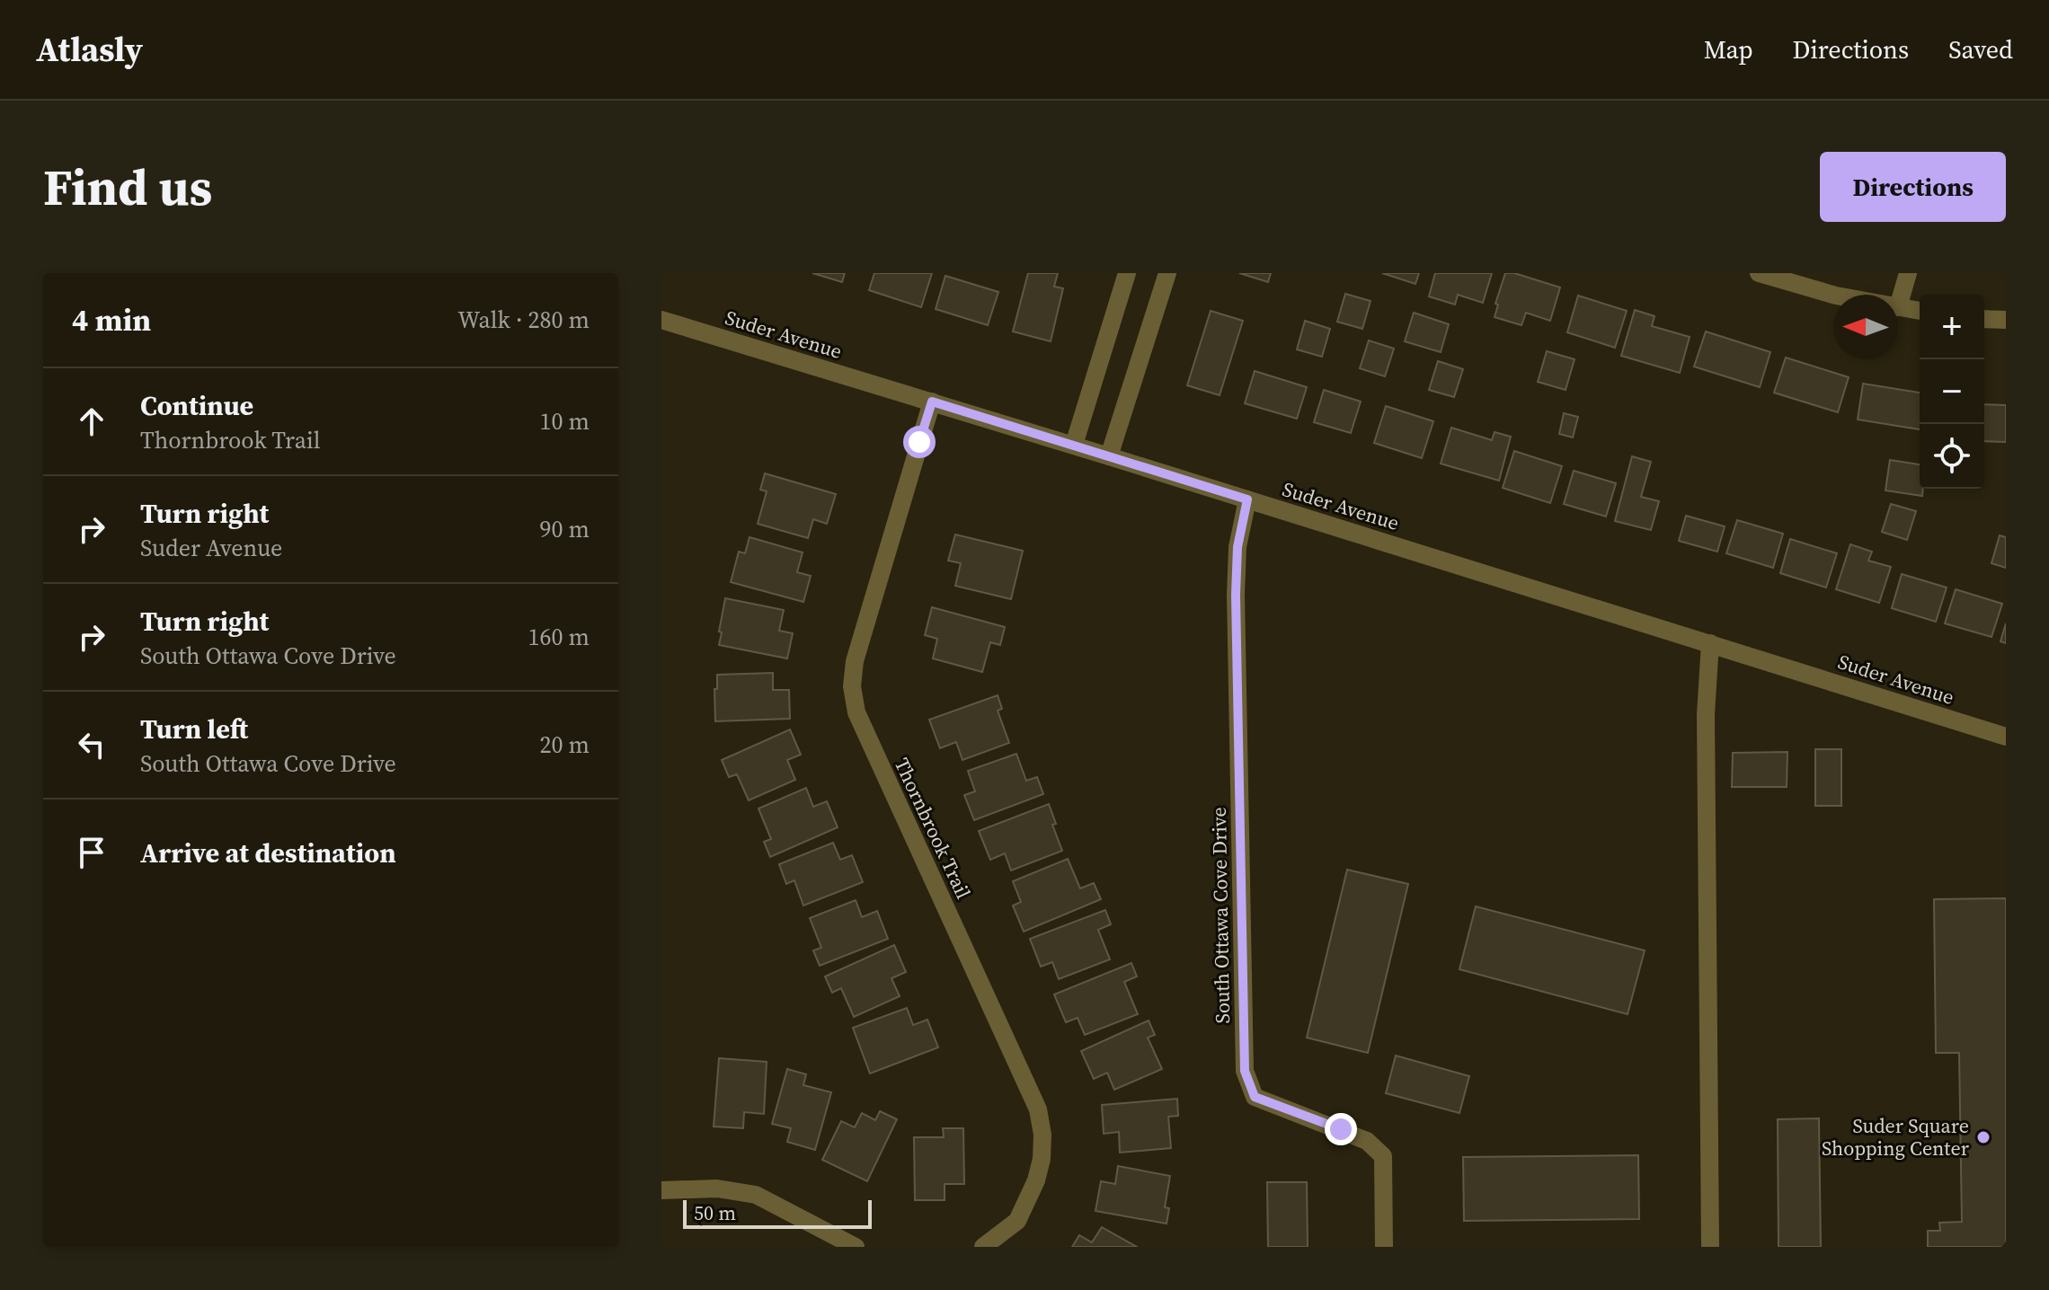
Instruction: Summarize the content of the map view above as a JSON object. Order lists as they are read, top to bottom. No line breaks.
{"streets":{"street":["Suder Avenue","Thornbrook Trail","South Ottawa Cove Drive"]},"crossings":[["Suder Avenue","Thornbrook Trail"],["Suder Avenue","South Ottawa Cove Drive"]],"places":["Suder Square Shopping Center"],"scale_bar":"50 m","north":"left","page":{"header":"Atlasly","nav":["Map","Directions","Saved"],"buttons":"Directions","title":"Find us","heading":["4 min","Walk · 280 m"],"map_buttons":["+","−"],"list":[["Continue","Thornbrook Trail","10 m"],["Turn right","Suder Avenue","90 m"],["Turn right","South Ottawa Cove Drive","160 m"],["Turn left","South Ottawa Cove Drive","20 m"],"Arrive at destination"],"scale":"50 m"}}
